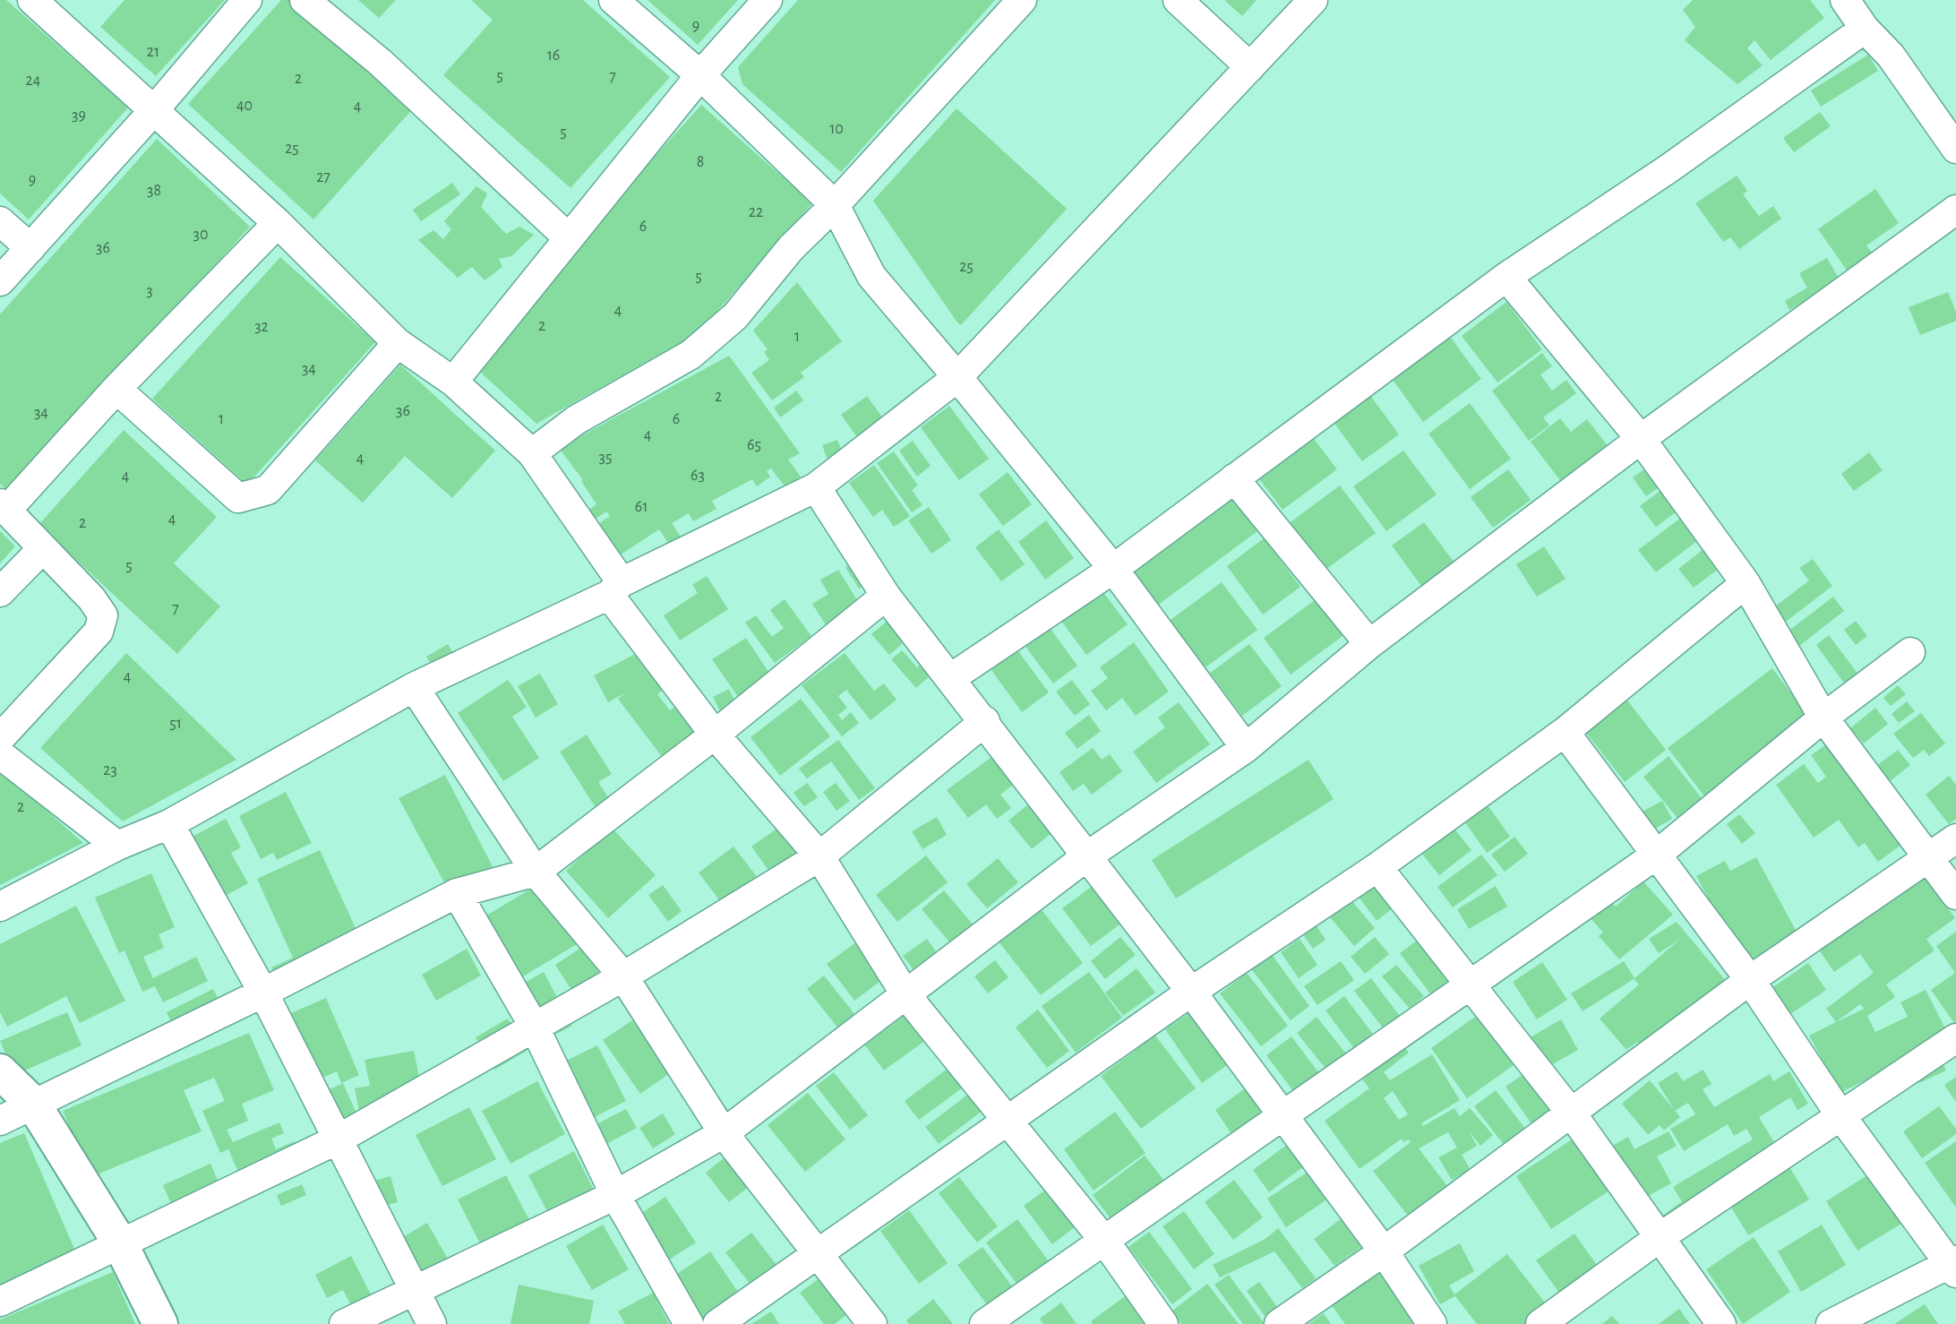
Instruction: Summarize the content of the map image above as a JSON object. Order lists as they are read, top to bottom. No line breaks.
{"house_numbers":["9","21","16","5","7","2","24","40","4","39","10","5","25","8","27","9","38","22","6","30","36","25","5","3","4","2","32","1","34","2","36","34","1","6","4","65","35","4","63","4","61","4","2","5","7","4","51","23","2"]}
